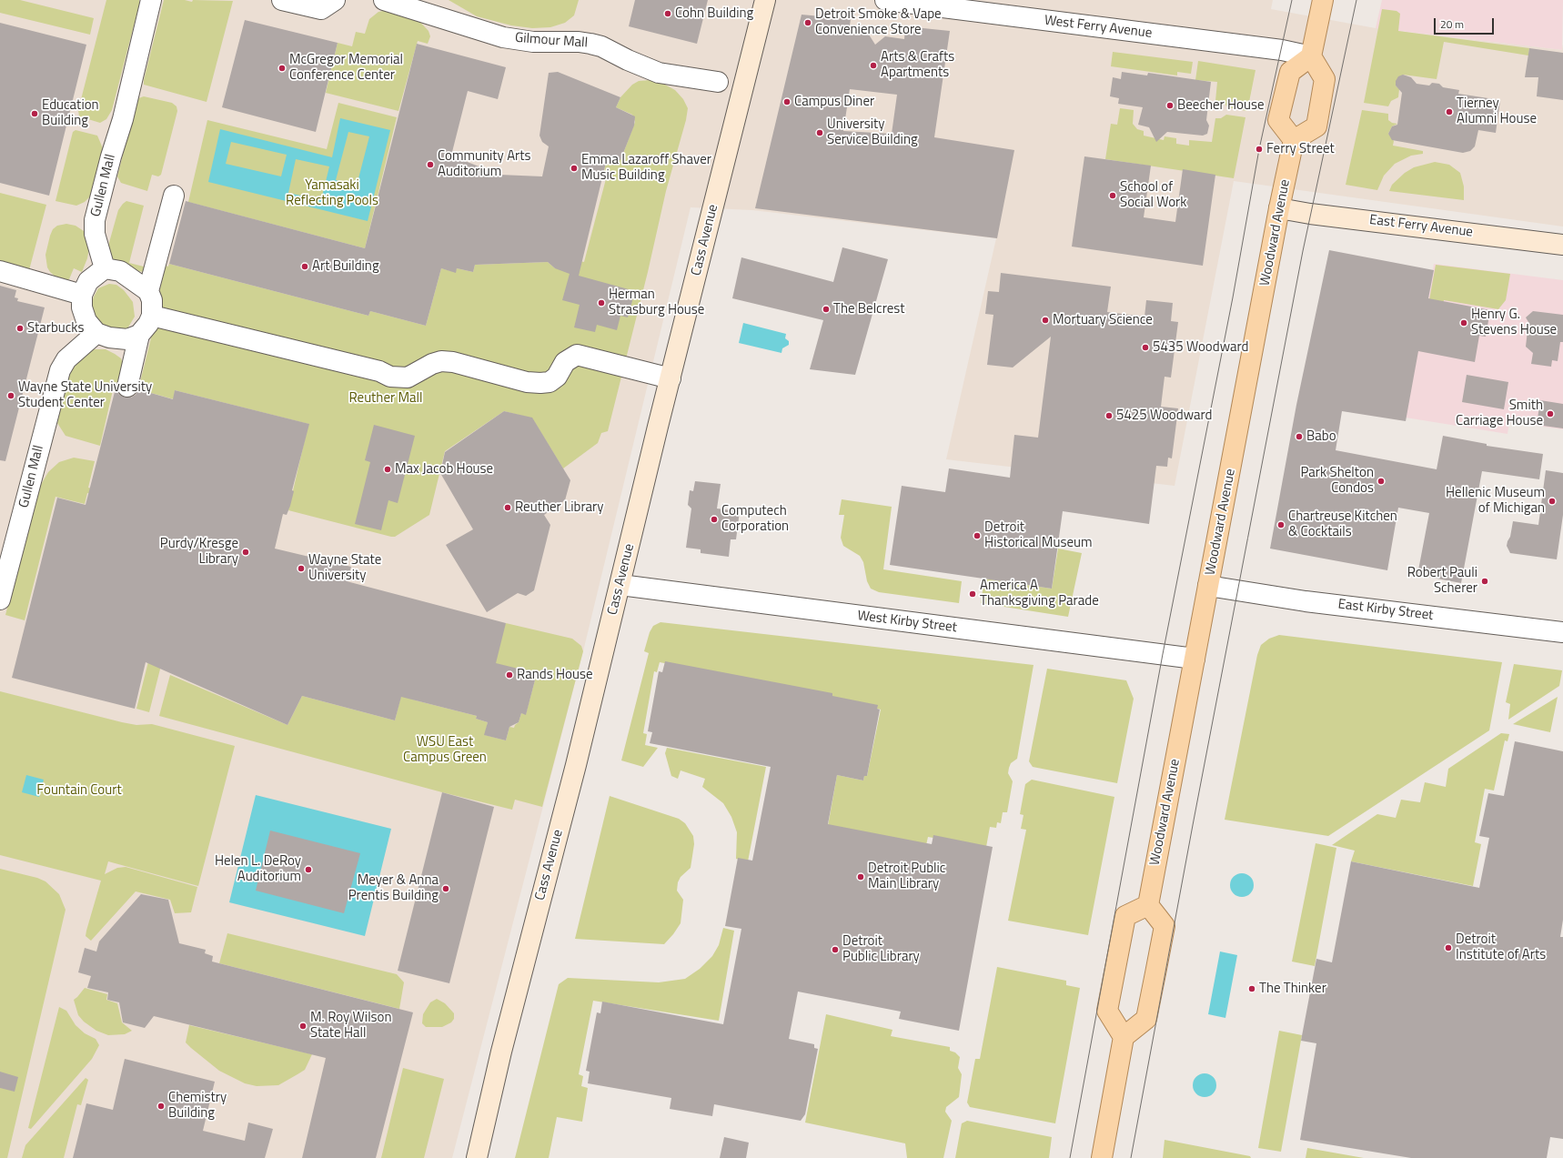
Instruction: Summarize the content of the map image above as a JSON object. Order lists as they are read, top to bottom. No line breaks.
{"streets":{"main road":["Woodward Avenue"],"street":["West Ferry Avenue","Gilmour Mall","Gullen Mall","East Ferry Avenue","Cass Avenue","East Kirby Street","West Kirby Street"]},"crossings":[["East Ferry Avenue","Woodward Avenue"],["Woodward Avenue","East Kirby Street"],["Woodward Avenue","West Kirby Street"],["Cass Avenue","West Kirby Street"]],"parks":["Yamasaki Reflecting Pools","Reuther Mall","WSU East Campus Green","Fountain Court"],"places":["Cohn Building","Detroit Smoke & Vape Convenience Store","Arts & Crafts Apartments","McGregor Memorial Conference Center","Campus Diner","Beecher House","Tierney Alumni House","Education Building","University Service Building","Ferry Street","Community Arts Auditorium","Emma Lazaroff Shaver Music Building","School of Social Work","Art Building","Herman Strasburg House","The Belcrest","Mortuary Science","Henry G. Stevens House","Starbucks","5435 Woodward","Wayne State University Student Center","Smith Carriage House","5425 Woodward","Babo","Max Jacob House","Park Shelton Condos","Hellenic Museum of Michigan","Reuther Library","Computech Corporation","Chartreuse Kitchen & Cocktails","Detroit Historical Museum","Purdy/Kresge Library","Wayne State University","Robert Pauli Scherer","America A Thanksgiving Parade","Rands House","Helen L. DeRoy Auditorium","Detroit Public Main Library","Meyer & Anna Prentis Building","Detroit Institute of Arts","Detroit Public Library","The Thinker","M. Roy Wilson State Hall","Chemistry Building"],"scale_bar":"20 m"}
